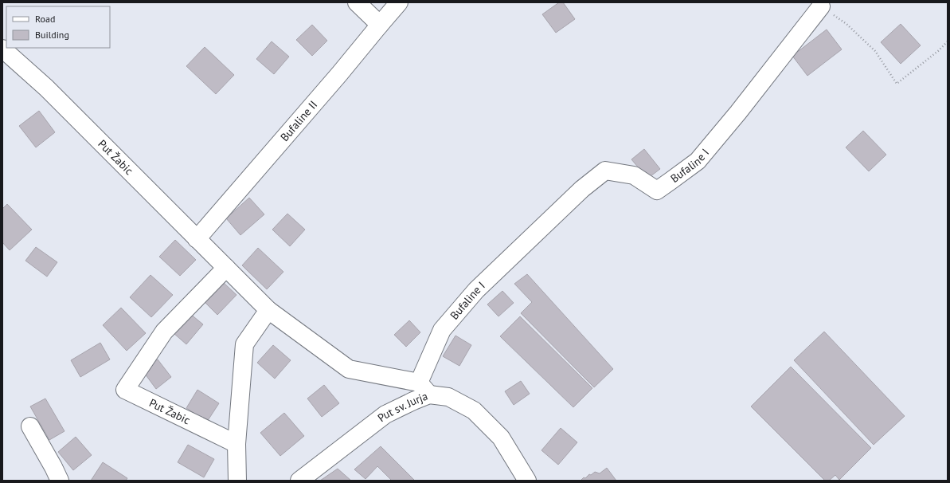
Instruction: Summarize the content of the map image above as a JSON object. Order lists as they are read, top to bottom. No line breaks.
{"streets":{"street":["Bufaline II","Put Žabic","Bufaline I","Put sv. Jurja"]},"crossings":[["Bufaline II","Put Žabic"],["Put Žabic","Bufaline I"],["Put Žabic","Put sv. Jurja"],["Bufaline I","Put sv. Jurja"]],"legend":["Road","Building"]}
